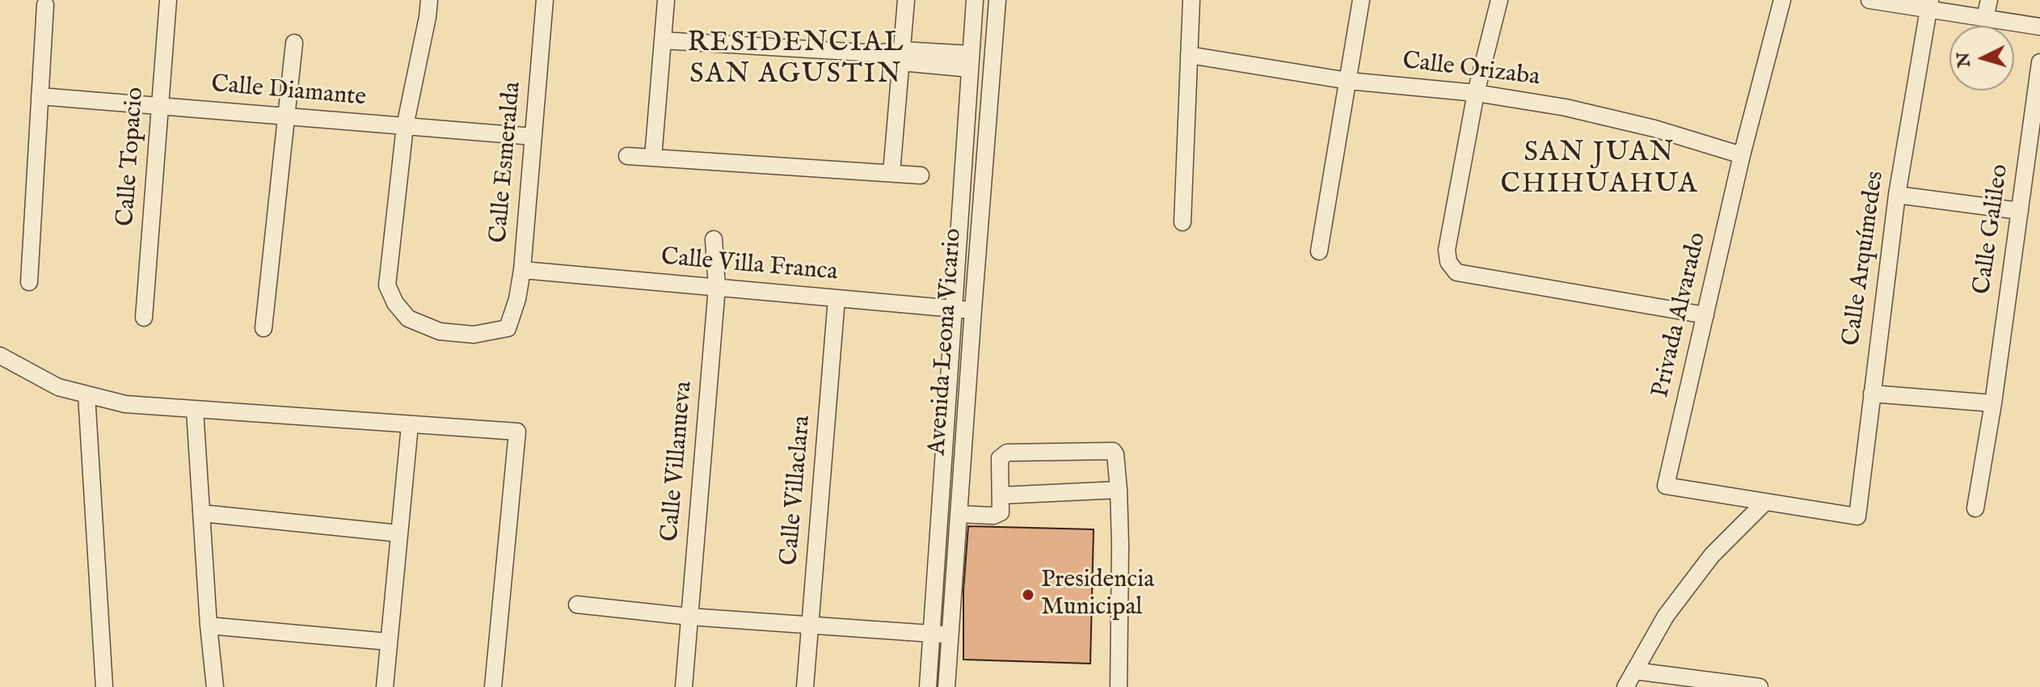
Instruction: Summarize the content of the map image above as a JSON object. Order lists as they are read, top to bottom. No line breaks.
{"streets":{"street":["Calle Orizaba","Calle Diamante","Calle Topacio","Calle Esmeralda","Calle Galileo","Calle Arquímedes","Calle Villa Franca","Privada Alvarado","Avenida Leona Vicario","Calle Villanueva","Calle Villaclara"]},"crossings":[["Calle Orizaba","Privada Alvarado"],["Calle Diamante","Calle Topacio"],["Calle Diamante","Calle Esmeralda"],["Calle Esmeralda","Calle Villa Franca"],["Calle Arquímedes","Privada Alvarado"],["Calle Villa Franca","Avenida Leona Vicario"],["Calle Villa Franca","Calle Villanueva"],["Calle Villa Franca","Calle Villaclara"]],"districts":["RESIDENCIAL SAN AGUSTIN","SAN JUAN CHIHUAHUA"],"places":["Presidencia Municipal"],"north":"left"}
